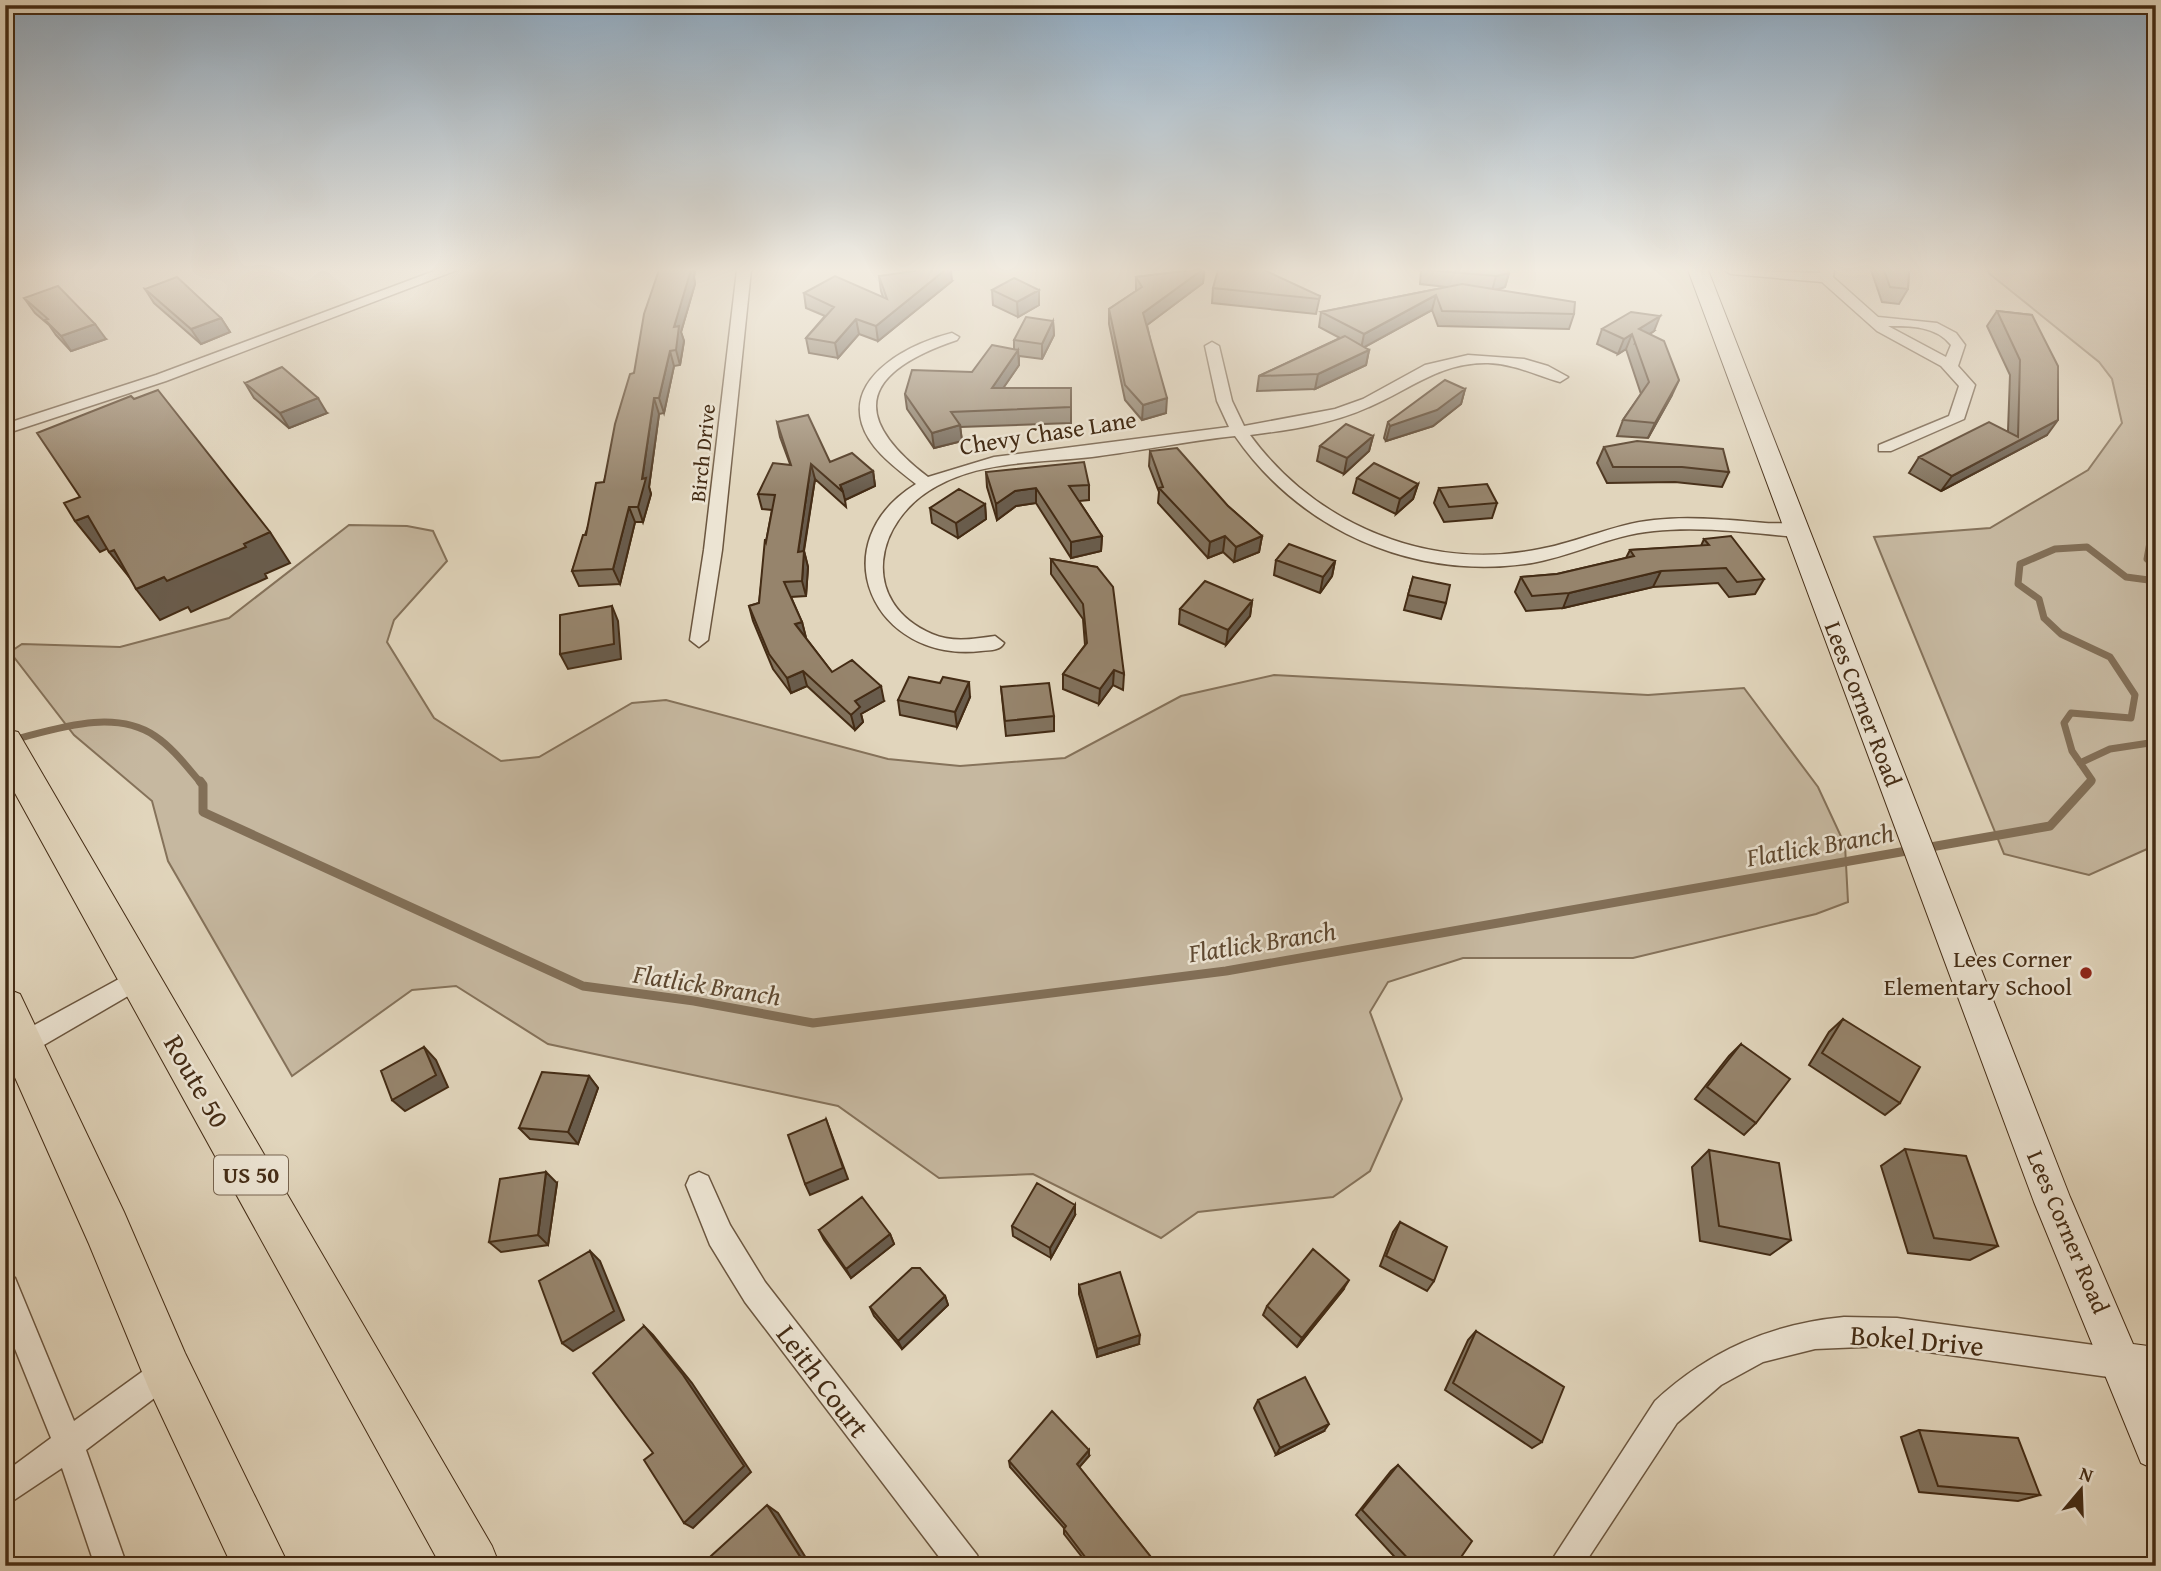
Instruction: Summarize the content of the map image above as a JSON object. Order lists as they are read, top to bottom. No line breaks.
{"streets":{"highway":["Route 50","US 50"],"street":["Chevy Chase Lane","Birch Drive","Lees Corner Road","Bokel Drive","Leith Court"]},"crossings":[["Lees Corner Road","Bokel Drive"]],"water":["Flatlick Branch"],"places":["Lees Corner Elementary School"],"north":"top"}
